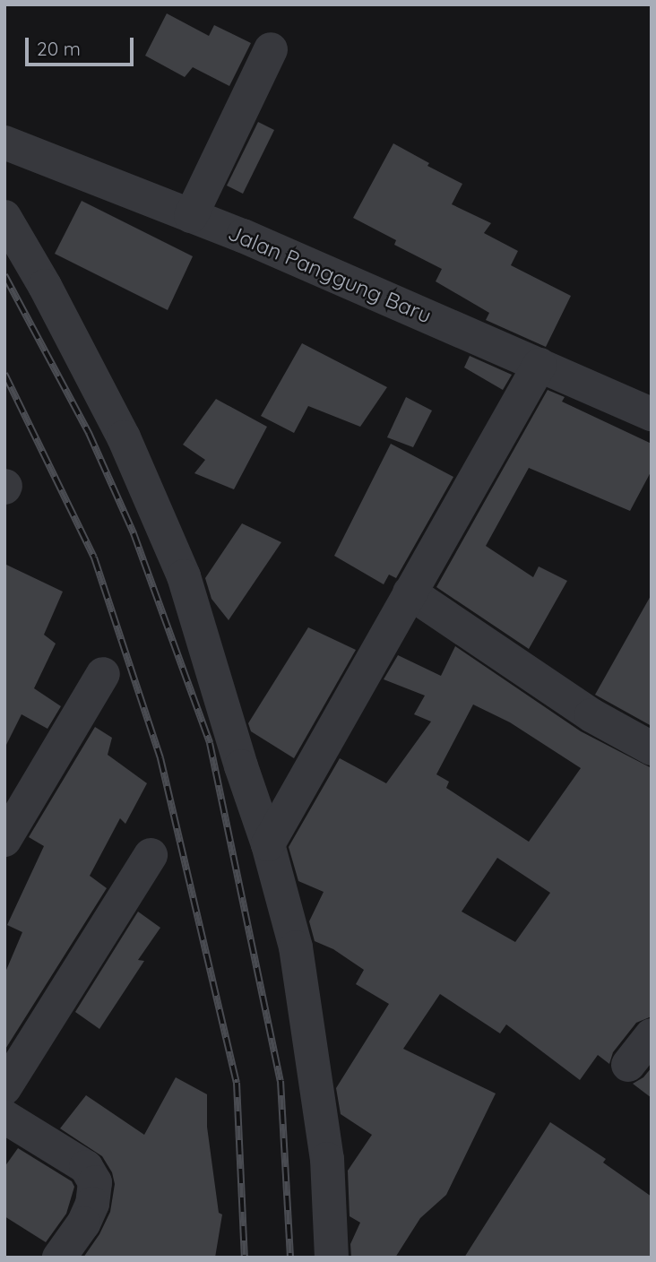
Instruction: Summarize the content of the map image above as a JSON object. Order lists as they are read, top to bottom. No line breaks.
{"streets":{"street":["Jalan Panggung Baru"]},"scale_bar":"20 m"}
